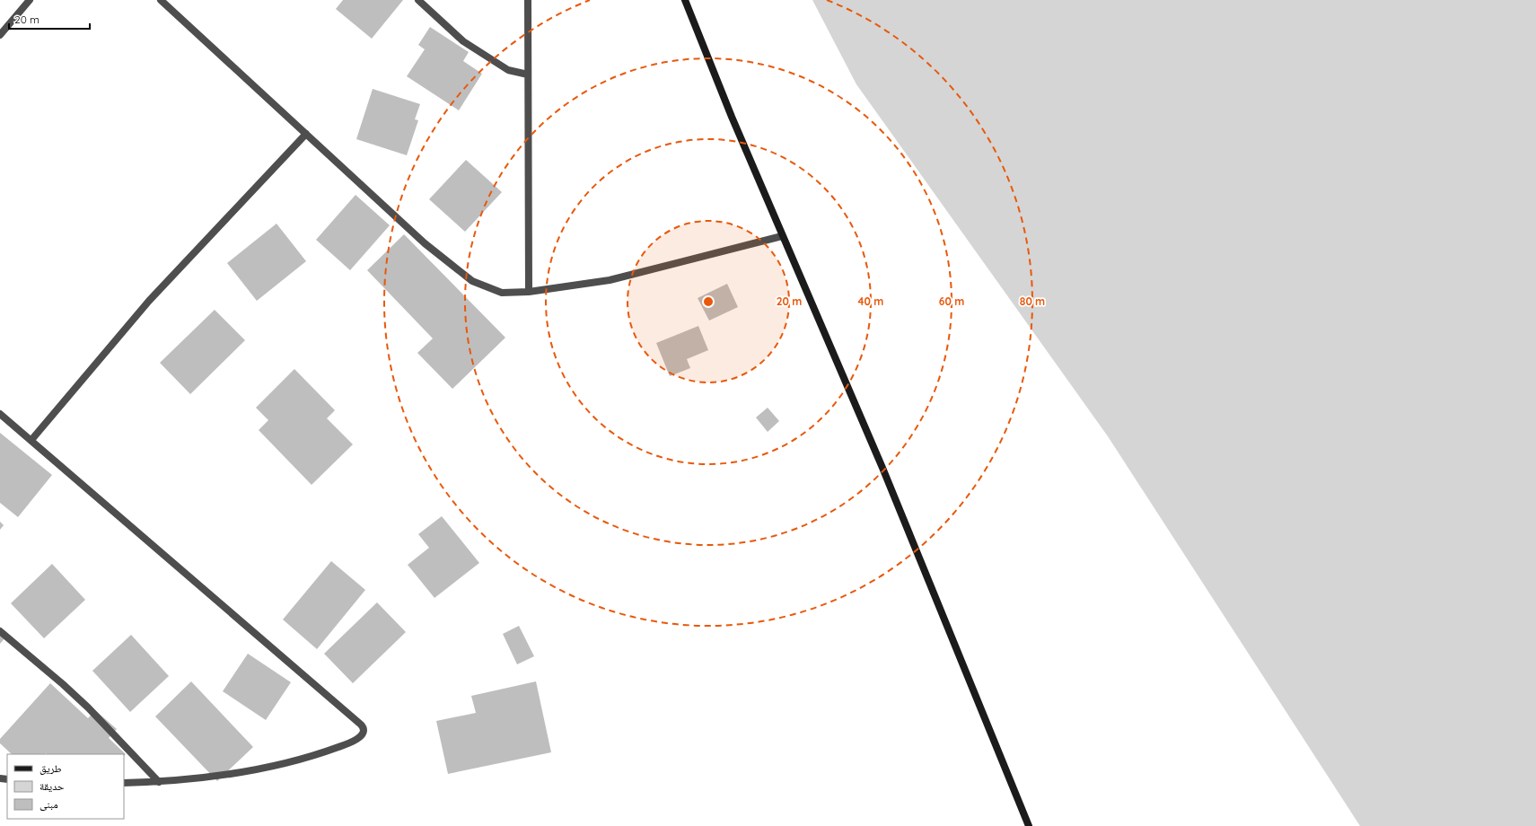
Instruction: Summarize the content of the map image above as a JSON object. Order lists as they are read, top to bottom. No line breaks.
{"legend":["طريق","حديقة","مبنى"],"scale_bar":"20 m","rings":["20 m","40 m","60 m","80 m"]}
